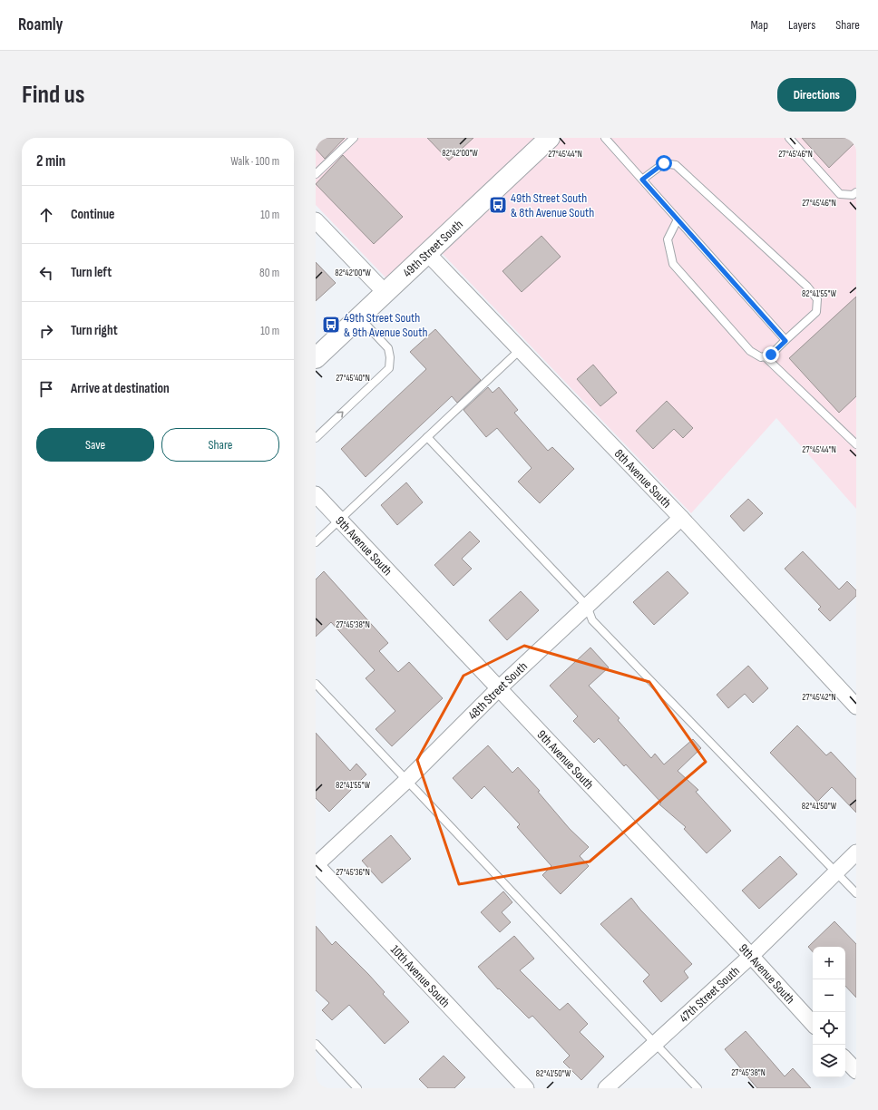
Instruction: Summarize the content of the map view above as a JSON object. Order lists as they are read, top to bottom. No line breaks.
{"streets":{"main road":["49th Street South"],"street":["8th Avenue South","9th Avenue South","48th Street South","10th Avenue South","47th Street South"]},"crossings":[["49th Street South","8th Avenue South"],["8th Avenue South","48th Street South"],["9th Avenue South","48th Street South"],["9th Avenue South","47th Street South"],["48th Street South","10th Avenue South"]],"places":{"bus stop":["49th Street South & 8th Avenue South","49th Street South & 9th Avenue South"]},"page":{"header":"Roamly","nav":["Map","Layers","Share"],"buttons":["Directions",["Save","Share"]],"title":"Find us","heading":["2 min","Walk · 100 m"],"list":[["Continue","10 m"],["Turn left","80 m"],["Turn right","10 m"],"Arrive at destination"],"map_buttons":["+","−"]},"coordinates":["82°42'00\"W","27°45'44\"N","27°45'46\"N","82°41'55\"W","27°45'40\"N","27°45'38\"N","27°45'42\"N","82°41'50\"W","27°45'36\"N"]}
